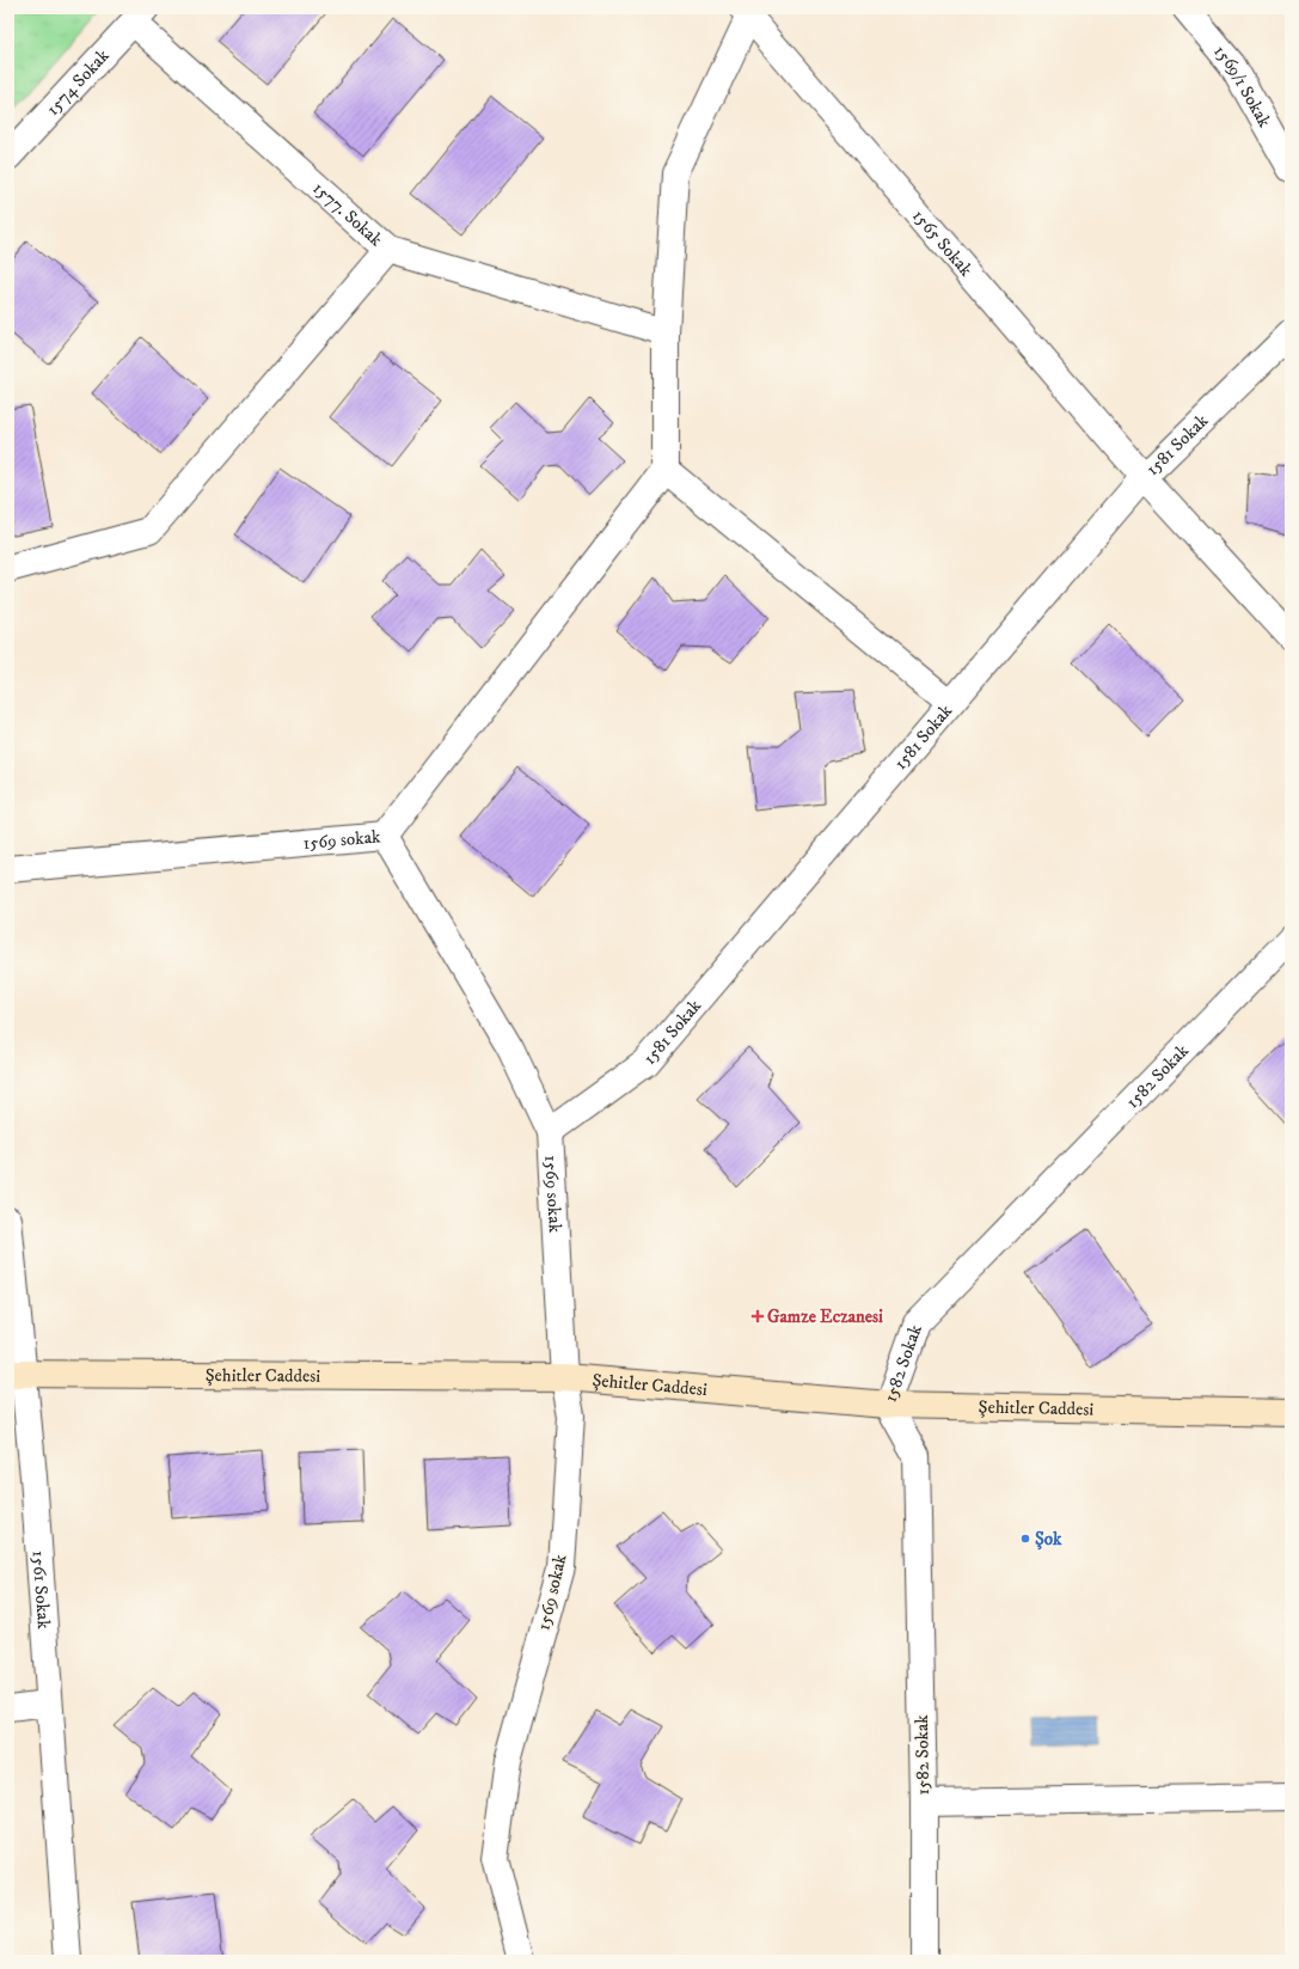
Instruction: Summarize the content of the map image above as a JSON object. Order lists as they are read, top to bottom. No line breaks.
{"streets":{"street":["1574 Sokak","1569/1 Sokak","1577. Sokak","1565 Sokak","1581 Sokak","1569 sokak","1582 Sokak","Şehitler Caddesi","1561 Sokak"]},"crossings":[["1574 Sokak","1577. Sokak"],["1565 Sokak","1581 Sokak"],["1581 Sokak","1569 sokak"],["1569 sokak","Şehitler Caddesi"],["1582 Sokak","Şehitler Caddesi"],["Şehitler Caddesi","1561 Sokak"]],"places":{"health":["Gamze Eczanesi"],"other":["Şok"]}}
